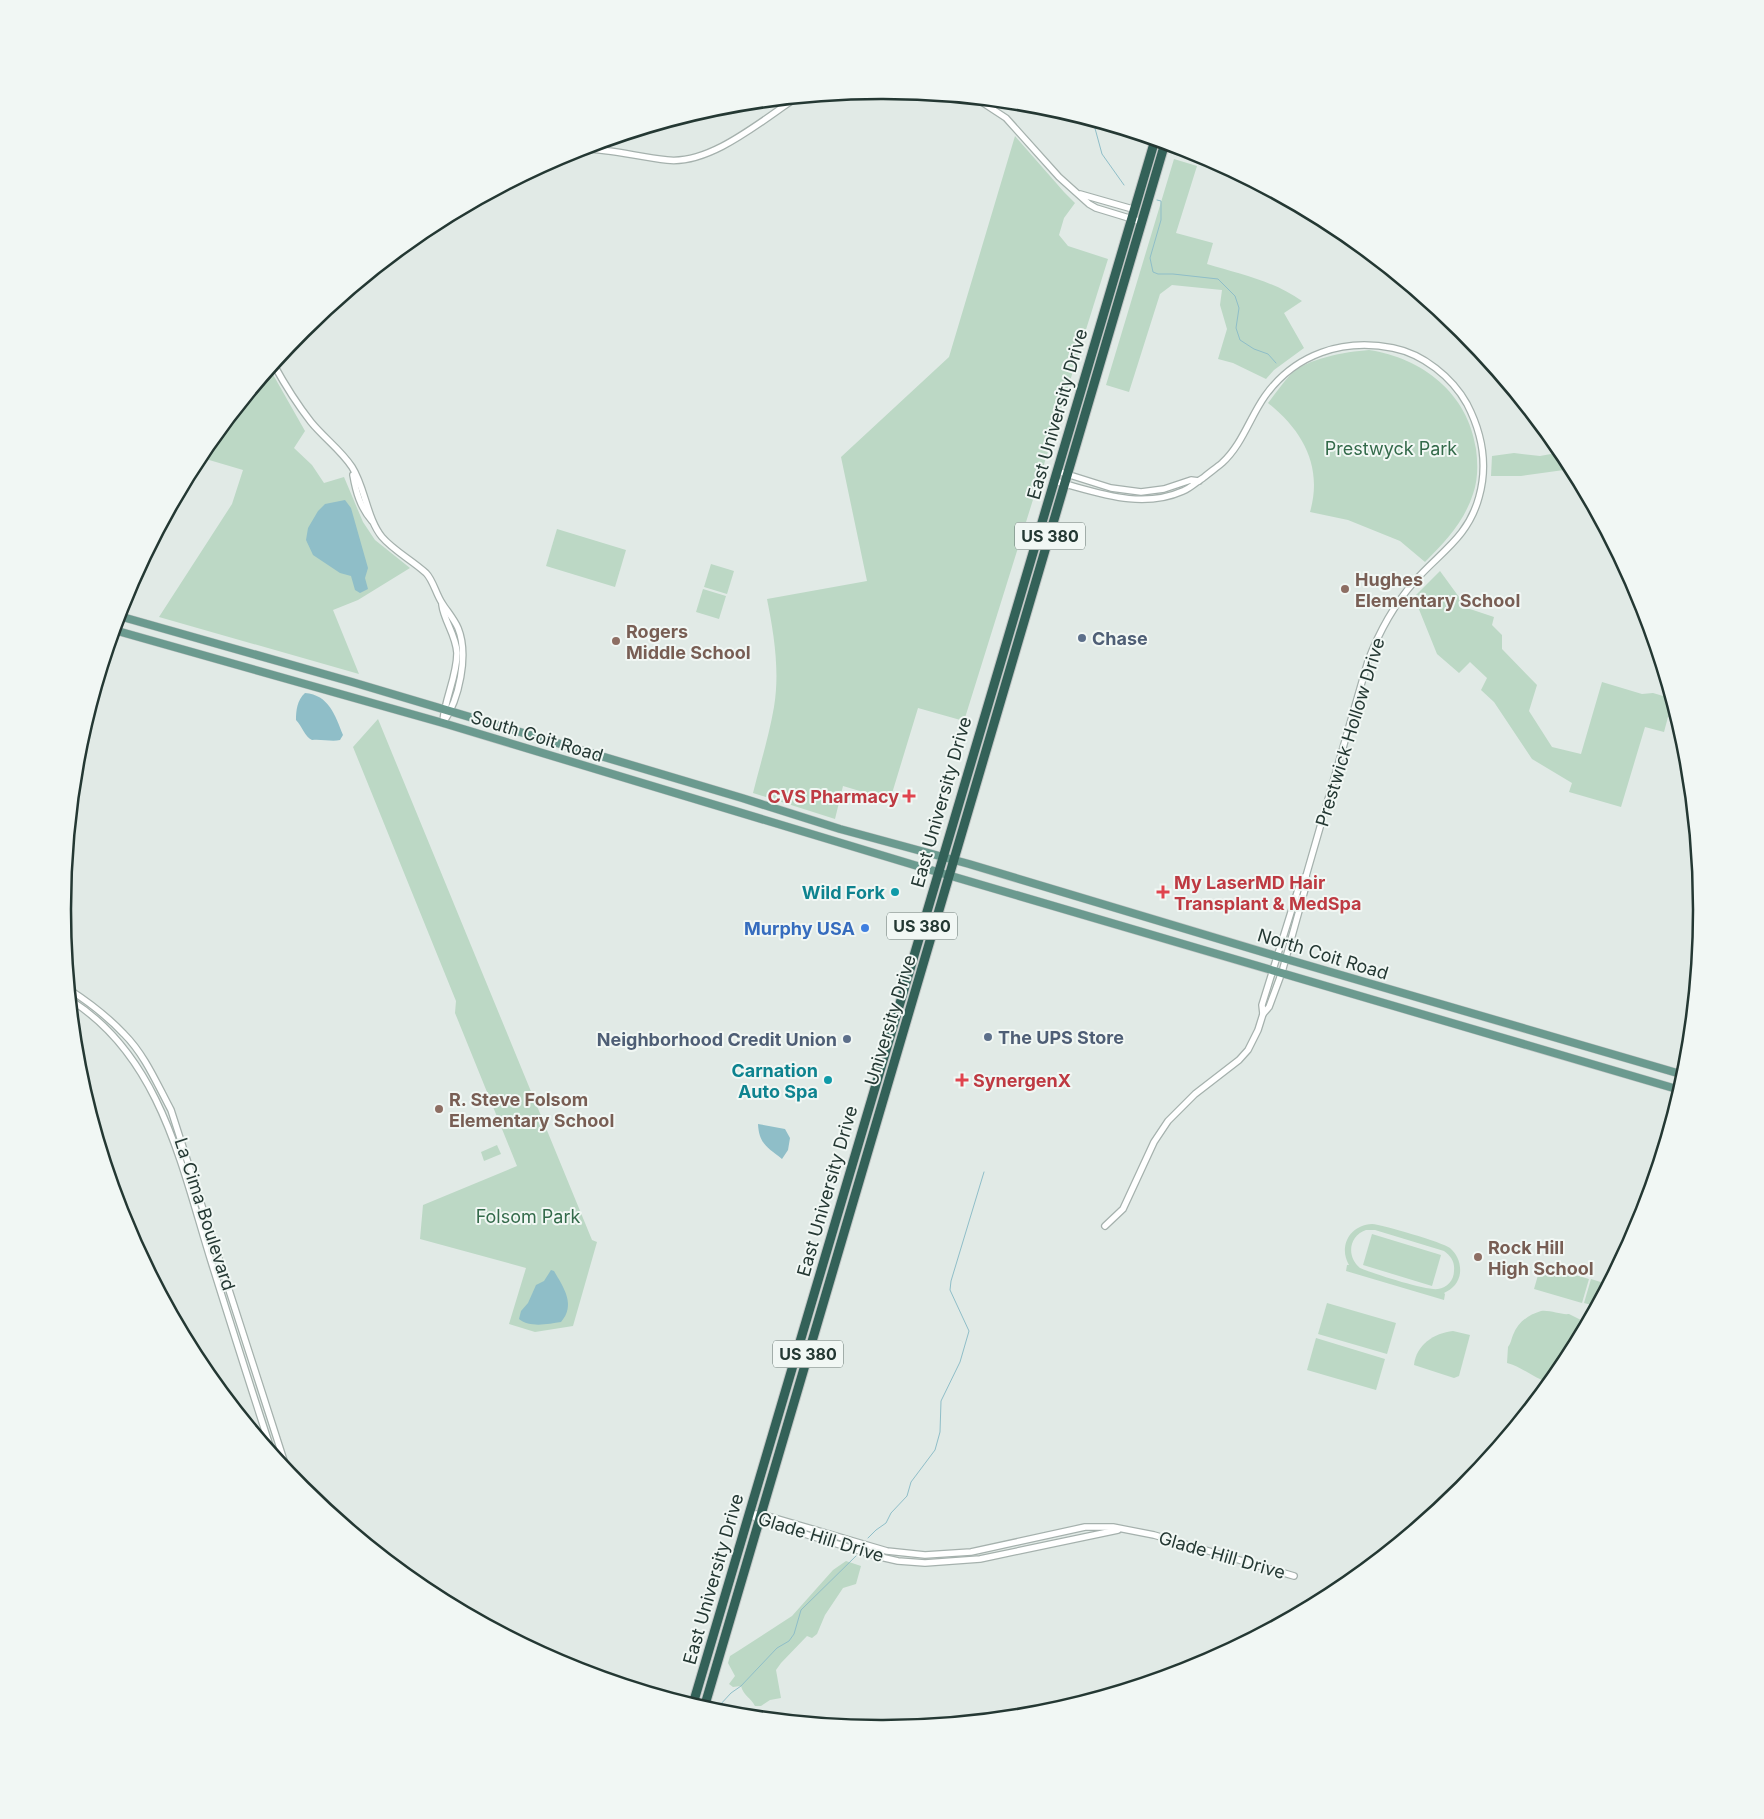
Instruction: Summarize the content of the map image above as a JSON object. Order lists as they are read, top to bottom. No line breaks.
{"streets":{"highway":["East University Drive","US 380","University Drive"],"main road":["South Coit Road","North Coit Road"],"street":["Prestwick Hollow Drive","La Cima Boulevard","Glade Hill Drive"]},"crossings":[["East University Drive","Prestwick Hollow Drive"],["East University Drive","South Coit Road"],["East University Drive","Glade Hill Drive"],["US 380","Prestwick Hollow Drive"],["US 380","South Coit Road"],["US 380","North Coit Road"],["US 380","University Drive"],["Prestwick Hollow Drive","North Coit Road"],["South Coit Road","North Coit Road"],["South Coit Road","University Drive"],["North Coit Road","University Drive"],["University Drive","Glade Hill Drive"]],"parks":["Prestwyck Park","Folsom Park"],"places":{"other":["Hughes Elementary School","Chase","Rogers Middle School","Wild Fork","Murphy USA","The UPS Store","Neighborhood Credit Union","Carnation Auto Spa","R. Steve Folsom Elementary School","Rock Hill High School"],"health":["CVS Pharmacy","My LaserMD Hair Transplant & MedSpa","SynergenX"]}}
